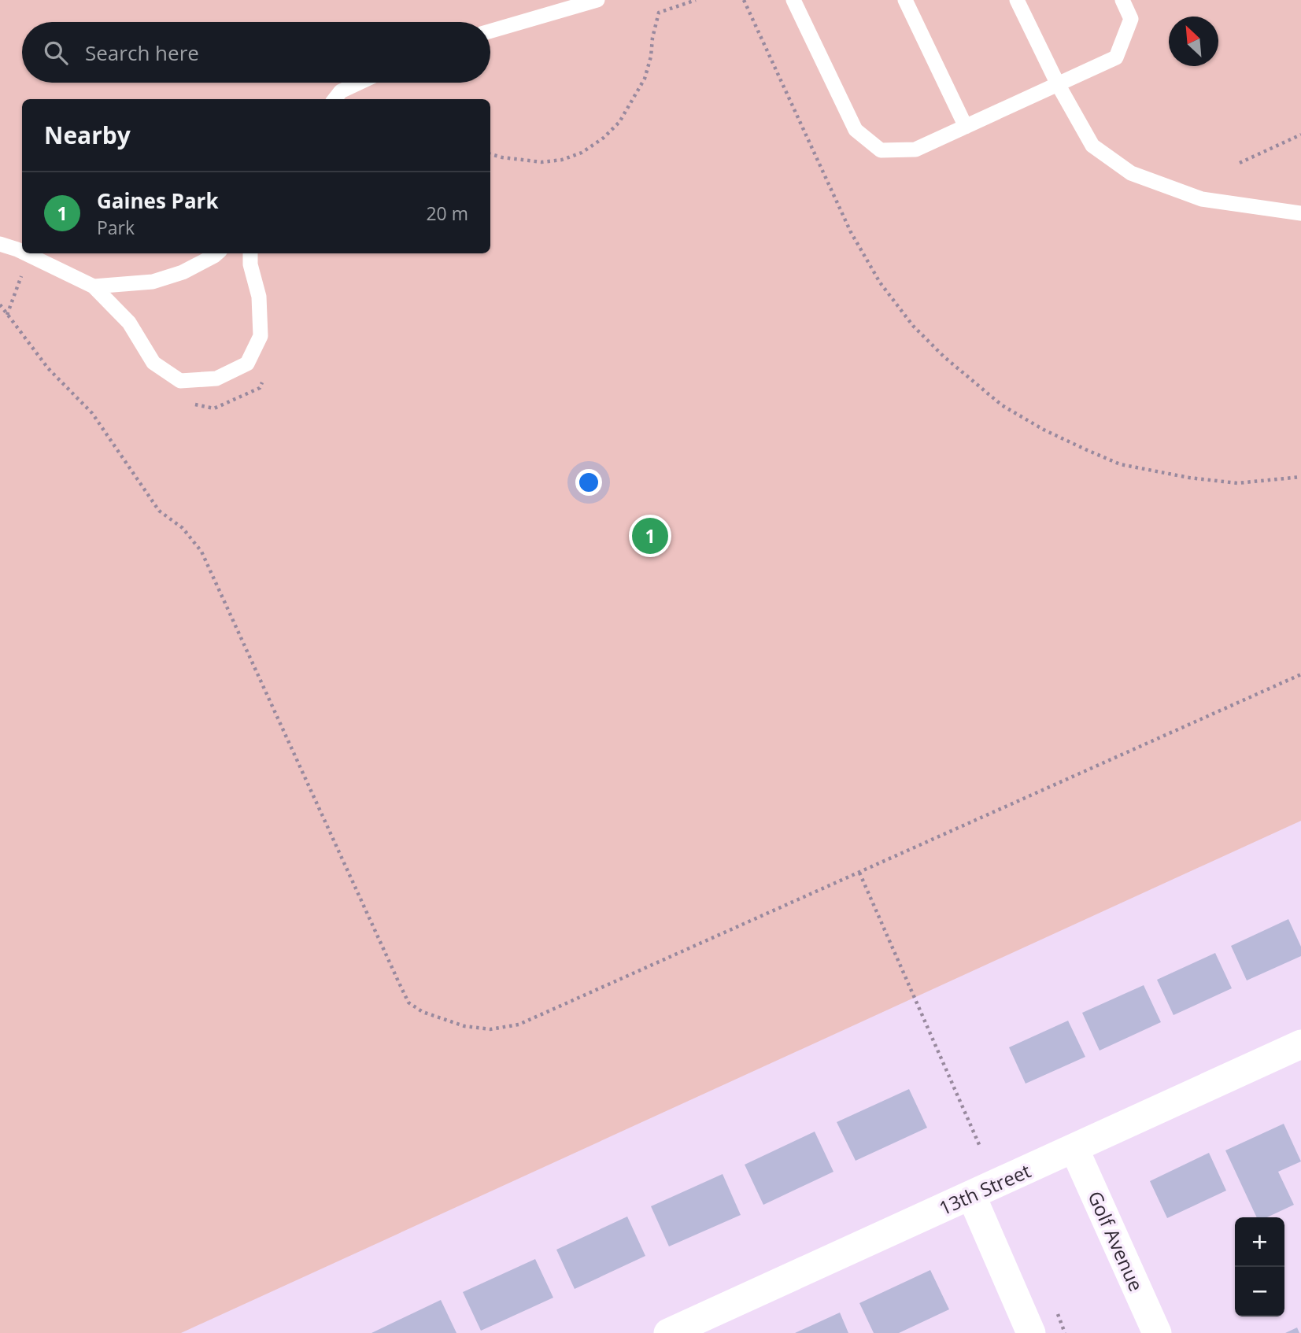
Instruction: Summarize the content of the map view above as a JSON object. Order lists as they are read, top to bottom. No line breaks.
{"streets":{"street":["13th Street","Golf Avenue"]},"crossings":[["13th Street","Golf Avenue"]],"north":"top left","page":{"search":"Search here","heading":"Nearby","list":[{"mark":"1","name":"Gaines Park","note":"Park","value":"20 m"}],"pins":"1","map_buttons":["+","−"]}}
